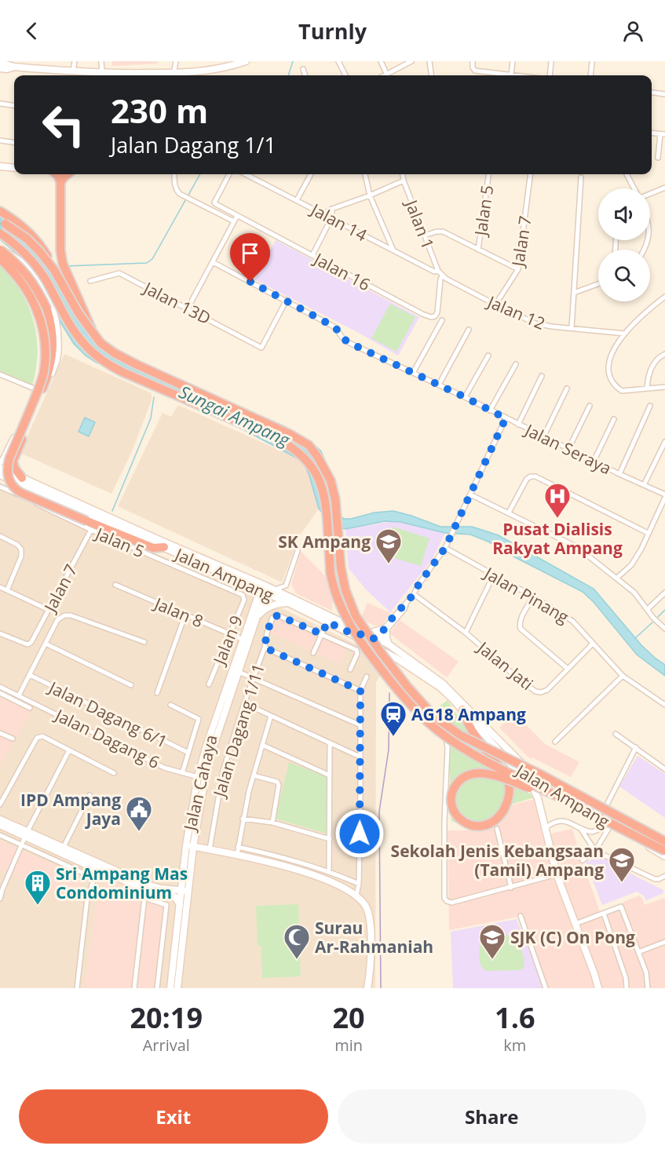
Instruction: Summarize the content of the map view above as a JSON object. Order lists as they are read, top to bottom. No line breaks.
{"streets":{"main road":["Jalan Ampang","Jalan Cahaya"],"street":["Jalan 5","Jalan 14","Jalan 1","Jalan 7","Jalan 16","Jalan 13D","Jalan 12","Jalan Seraya","Jalan Pinang","Jalan 8","Jalan 9","Jalan Jati","Jalan Dagang 6/1","Jalan Dagang 1/11","Jalan Dagang 6"]},"crossings":[["Jalan 5","Jalan 7"],["Jalan 5","Jalan 9"],["Jalan 14","Jalan 1"],["Jalan 1","Jalan 16"],["Jalan 1","Jalan 12"],["Jalan 7","Jalan 12"],["Jalan 16","Jalan 12"],["Jalan 13D","Jalan Seraya"],["Jalan Ampang","Jalan Cahaya"],["Jalan Pinang","Jalan Jati"],["Jalan 8","Jalan 9"],["Jalan 8","Jalan Cahaya"],["Jalan Dagang 6","Jalan Cahaya"]],"water":["Sungai Ampang"],"places":{"hospital":["Pusat Dialisis Rakyat Ampang"],"school or university":["SK Ampang","Sekolah Jenis Kebangsaan (Tamil) Ampang","SJK (C) On Pong"],"station":["AG18 Ampang"],"public building":["IPD Ampang Jaya"],"building":["Sri Ampang Mas Condominium"],"mosque":["Surau Ar-Rahmaniah"]},"page":{"header":"Turnly","turn":["230 m","Jalan Dagang 1/1"],"eta":["20:19","Arrival","20","min","1.6","km"],"buttons":["Exit","Share"]}}
